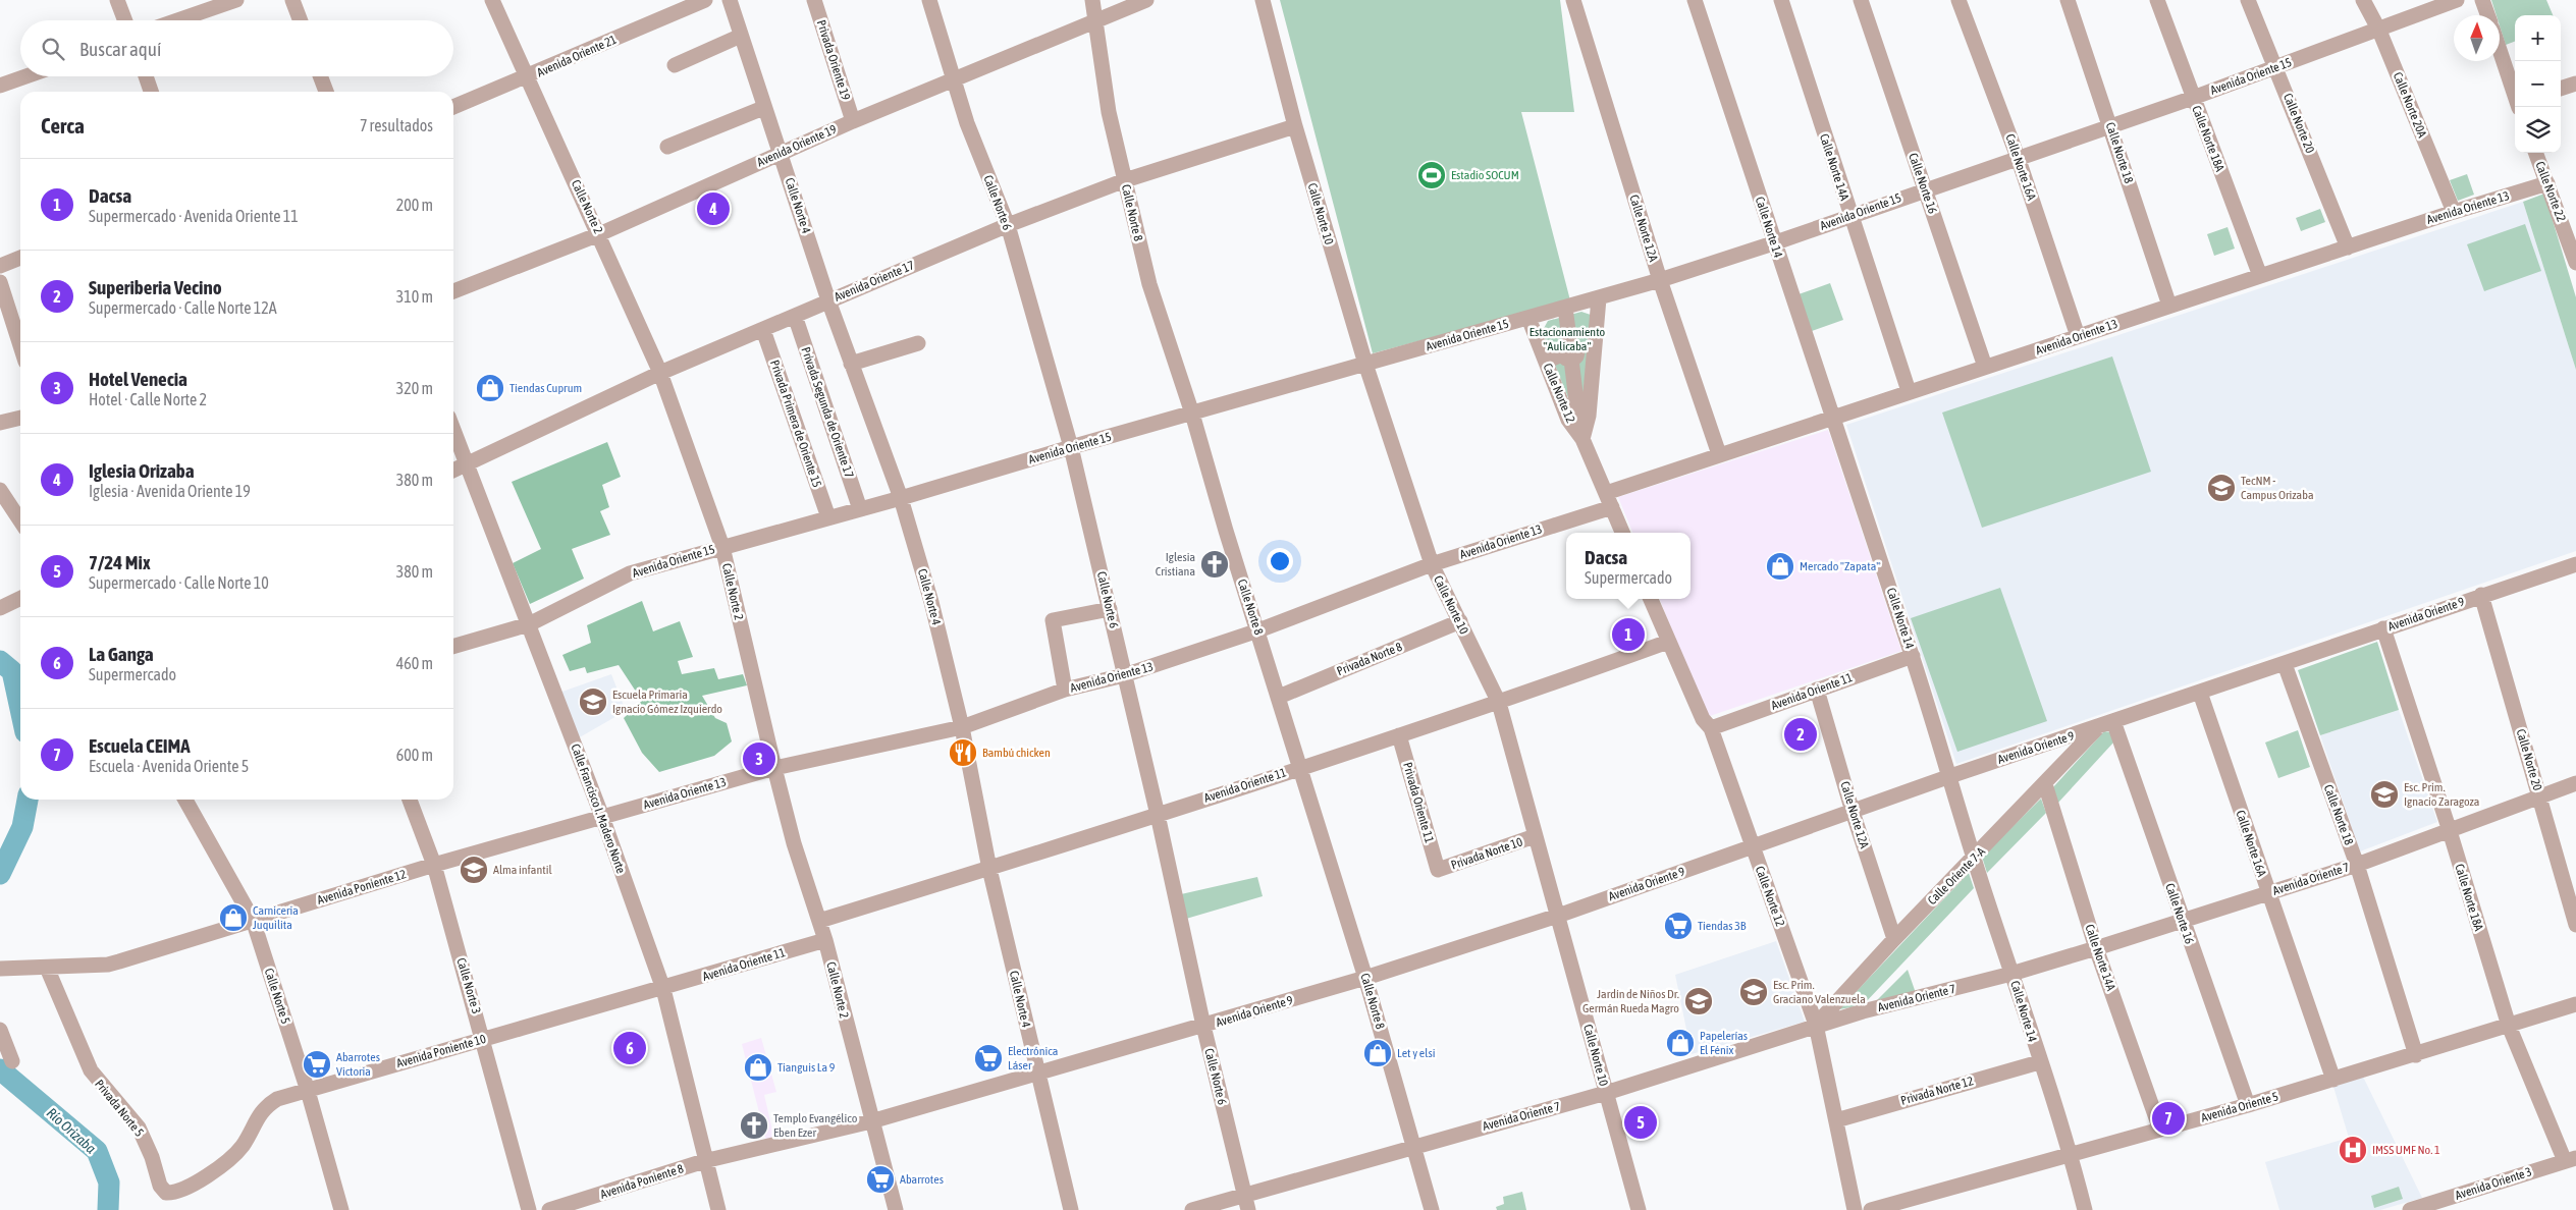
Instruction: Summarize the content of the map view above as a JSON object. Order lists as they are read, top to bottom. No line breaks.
{"streets":{"street":["Avenida Oriente 21","Privada Oriente 19","Avenida Oriente 15","Calle Norte 20A","Calle Norte 20","Calle Norte 18A","Avenida Oriente 19","Calle Norte 18","Calle Norte 14A","Calle Norte 16A","Calle Norte 16","Calle Norte 22","Calle Norte 6","Calle Norte 4","Calle Norte 2","Avenida Oriente 13","Calle Norte 8","Calle Norte 10","Calle Norte 14","Calle Norte 12A","Avenida Oriente 17","Calle Norte 12","Privada Segunda de Oriente 17","Privada Primera de Oriente 15","Avenida Oriente 9","Privada Norte 8","Avenida Oriente 11","Privada Oriente 11","Calle Francisco I. Madero Norte","Privada Norte 10","Calle Oriente 7-A","Avenida Oriente 7","Avenida Poniente 12","Calle Norte 3","Calle Norte 5","Avenida Poniente 10","Privada Norte 12","Avenida Oriente 5","Privada Norte 5","Avenida Poniente 8","Avenida Oriente 3"]},"crossings":[["Avenida Oriente 21","Calle Norte 2"],["Privada Oriente 19","Avenida Oriente 19"],["Avenida Oriente 15","Calle Norte 20A"],["Avenida Oriente 15","Calle Norte 20"],["Avenida Oriente 15","Calle Norte 18A"],["Avenida Oriente 15","Calle Norte 18"],["Avenida Oriente 15","Calle Norte 14A"],["Avenida Oriente 15","Calle Norte 16A"],["Avenida Oriente 15","Calle Norte 16"],["Avenida Oriente 15","Calle Norte 6"],["Avenida Oriente 15","Calle Norte 4"],["Avenida Oriente 15","Calle Norte 2"],["Avenida Oriente 15","Calle Norte 8"],["Avenida Oriente 15","Calle Norte 10"],["Avenida Oriente 15","Calle Norte 14"],["Avenida Oriente 15","Calle Norte 12A"],["Avenida Oriente 15","Calle Norte 12"],["Avenida Oriente 15","Privada Segunda de Oriente 17"],["Avenida Oriente 15","Privada Primera de Oriente 15"],["Avenida Oriente 15","Calle Francisco I. Madero Norte"],["Calle Norte 20A","Avenida Oriente 13"],["Calle Norte 20","Avenida Oriente 13"],["Calle Norte 20","Avenida Oriente 9"],["Calle Norte 20","Avenida Oriente 7"],["Calle Norte 18A","Avenida Oriente 13"],["Calle Norte 18A","Avenida Oriente 9"],["Calle Norte 18A","Avenida Oriente 7"],["Calle Norte 18A","Avenida Oriente 5"],["Calle Norte 18A","Avenida Oriente 3"],["Avenida Oriente 19","Calle Norte 6"],["Avenida Oriente 19","Calle Norte 4"],["Avenida Oriente 19","Calle Norte 2"],["Avenida Oriente 19","Calle Norte 8"],["Calle Norte 18","Avenida Oriente 13"],["Calle Norte 18","Avenida Oriente 9"],["Calle Norte 18","Avenida Oriente 7"],["Calle Norte 18","Avenida Oriente 5"],["Calle Norte 14A","Avenida Oriente 13"],["Calle Norte 14A","Calle Oriente 7-A"],["Calle Norte 14A","Avenida Oriente 7"],["Calle Norte 14A","Avenida Oriente 5"],["Calle Norte 16A","Avenida Oriente 13"],["Calle Norte 16A","Avenida Oriente 9"],["Calle Norte 16A","Avenida Oriente 7"],["Calle Norte 16A","Avenida Oriente 5"],["Calle Norte 16","Avenida Oriente 13"],["Calle Norte 16","Avenida Oriente 9"],["Calle Norte 16","Avenida Oriente 7"],["Calle Norte 16","Avenida Oriente 5"],["Calle Norte 22","Avenida Oriente 13"],["Calle Norte 6","Avenida Oriente 13"],["Calle Norte 6","Avenida Oriente 17"],["Calle Norte 6","Avenida Oriente 9"],["Calle Norte 6","Avenida Oriente 11"],["Calle Norte 6","Avenida Oriente 7"],["Calle Norte 4","Avenida Oriente 13"],["Calle Norte 4","Avenida Oriente 17"],["Calle Norte 4","Avenida Oriente 9"],["Calle Norte 4","Avenida Oriente 11"],["Calle Norte 2","Avenida Oriente 13"],["Calle Norte 2","Avenida Oriente 17"],["Calle Norte 2","Avenida Oriente 9"],["Calle Norte 2","Avenida Oriente 11"],["Avenida Oriente 13","Calle Norte 8"],["Avenida Oriente 13","Calle Norte 10"],["Avenida Oriente 13","Calle Norte 14"],["Avenida Oriente 13","Calle Norte 12A"],["Avenida Oriente 13","Calle Norte 12"],["Avenida Oriente 13","Calle Francisco I. Madero Norte"],["Avenida Oriente 13","Avenida Poniente 12"],["Calle Norte 8","Avenida Oriente 17"],["Calle Norte 8","Avenida Oriente 9"],["Calle Norte 8","Privada Norte 8"],["Calle Norte 8","Avenida Oriente 11"],["Calle Norte 8","Avenida Oriente 7"],["Calle Norte 10","Avenida Oriente 17"],["Calle Norte 10","Avenida Oriente 9"],["Calle Norte 10","Privada Norte 8"],["Calle Norte 10","Avenida Oriente 11"],["Calle Norte 10","Privada Norte 10"],["Calle Norte 10","Avenida Oriente 7"],["Calle Norte 14","Avenida Oriente 9"],["Calle Norte 14","Avenida Oriente 11"],["Calle Norte 14","Calle Oriente 7-A"],["Calle Norte 14","Avenida Oriente 7"],["Calle Norte 14","Privada Norte 12"],["Calle Norte 14","Avenida Oriente 5"],["Calle Norte 12A","Avenida Oriente 9"],["Calle Norte 12A","Avenida Oriente 11"],["Calle Norte 12A","Calle Oriente 7-A"],["Avenida Oriente 17","Privada Segunda de Oriente 17"],["Avenida Oriente 17","Privada Primera de Oriente 15"],["Avenida Oriente 17","Calle Francisco I. Madero Norte"],["Calle Norte 12","Avenida Oriente 9"],["Calle Norte 12","Avenida Oriente 11"],["Calle Norte 12","Calle Oriente 7-A"],["Calle Norte 12","Avenida Oriente 7"],["Calle Norte 12","Privada Norte 12"],["Avenida Oriente 9","Calle Francisco I. Madero Norte"],["Avenida Oriente 9","Calle Oriente 7-A"],["Avenida Oriente 9","Avenida Poniente 8"],["Avenida Oriente 11","Privada Oriente 11"],["Avenida Oriente 11","Calle Francisco I. Madero Norte"],["Avenida Oriente 11","Avenida Poniente 10"],["Privada Oriente 11","Privada Norte 10"],["Calle Francisco I. Madero Norte","Avenida Poniente 12"],["Calle Francisco I. Madero Norte","Avenida Poniente 10"],["Calle Francisco I. Madero Norte","Avenida Poniente 8"],["Calle Oriente 7-A","Avenida Oriente 7"],["Avenida Poniente 12","Calle Norte 3"],["Avenida Poniente 12","Calle Norte 5"],["Avenida Poniente 12","Privada Norte 5"],["Calle Norte 3","Avenida Poniente 10"],["Calle Norte 5","Avenida Poniente 10"],["Avenida Poniente 10","Privada Norte 5"]],"water":["Río Orizaba"],"parks":["Estacionamiento \"Aulicaba\""],"places":{"sports":["Estadio SOCUM"],"shop":["Tiendas Cuprum","Mercado \"Zapata\"","Carniceria Juquilita","Papelerías El Fénix","Let y elsi","Tianguis La 9"],"school or university":["TecNM - Campus Orizaba","Escuela Primaria Ignacio Gómez Izquierdo","Esc. Prim. Ignacio Zaragoza","Alma infantil","Esc. Prim. Graciano Valenzuela","Jardín de Niños Dr. Germán Rueda Magro"],"church":["Iglesia Cristiana","Templo Evangélico Eben Ezer"],"restaurant":["Bambú chicken"],"supermarket":["Tiendas 3B","Electrónica Láser","Abarrotes Victoria","Abarrotes"],"hospital":["IMSS UMF No. 1"]},"north":"top","page":{"map_buttons":["+","−"],"search":"Buscar aquí","heading":["Cerca","7 resultados"],"list":[{"mark":"1","name":"Dacsa","note":"Supermercado · Avenida Oriente 11","value":"200 m"},{"mark":"2","name":"Superiberia Vecino","note":"Supermercado · Calle Norte 12A","value":"310 m"},{"mark":"3","name":"Hotel Venecia","note":"Hotel · Calle Norte 2","value":"320 m"},{"mark":"4","name":"Iglesia Orizaba","note":"Iglesia · Avenida Oriente 19","value":"380 m"},{"mark":"5","name":"7/24 Mix","note":"Supermercado · Calle Norte 10","value":"380 m"},{"mark":"6","name":"La Ganga","note":"Supermercado","value":"460 m"},{"mark":"7","name":"Escuela CEIMA","note":"Escuela · Avenida Oriente 5","value":"600 m"}],"pins":["4","1","2","3","6","7","5"],"popup":["Dacsa","Supermercado"]}}
